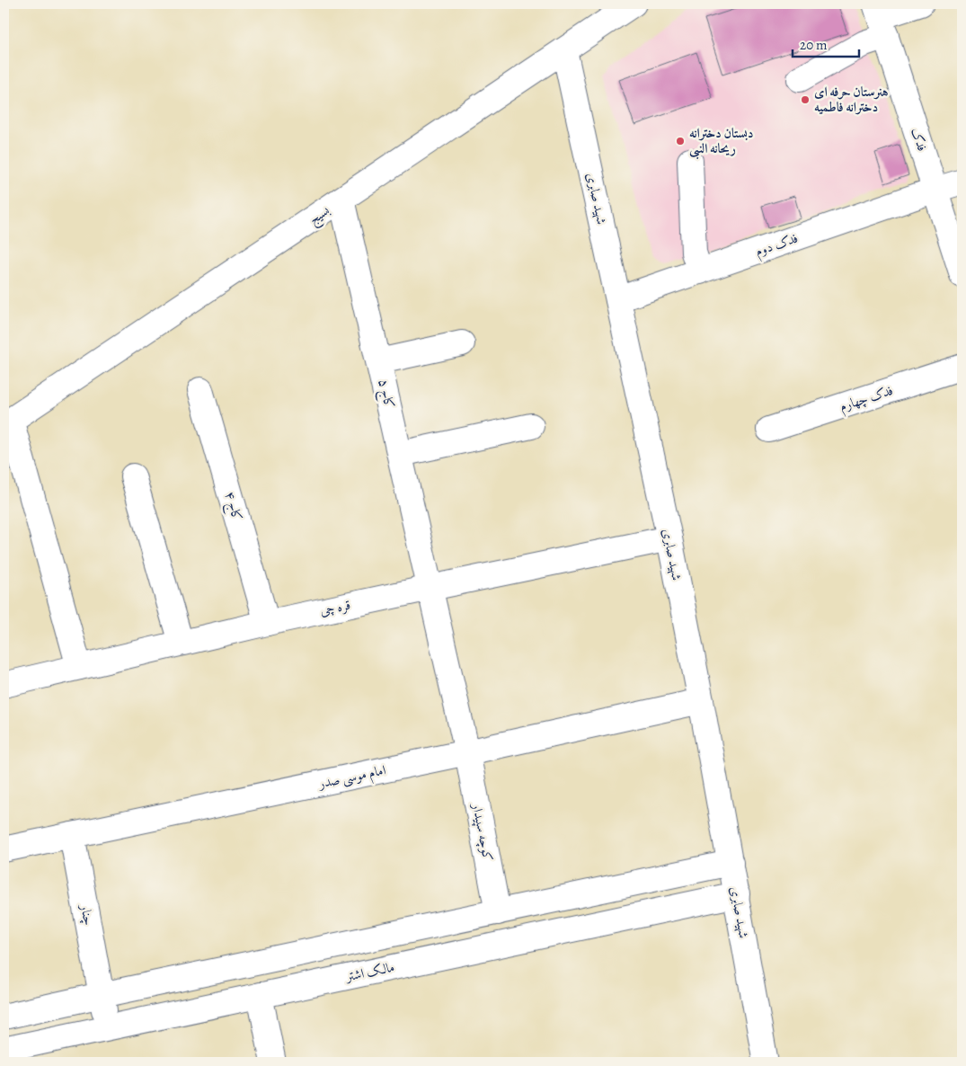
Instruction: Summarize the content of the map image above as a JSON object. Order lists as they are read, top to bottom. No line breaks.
{"streets":{"street":["فدک","شهید صابری","بسیج","فدک دوم","کاج ۵","فدک چهارم","کاج ۴","قره چی","امام موسی صدر","کوچه سپیدار","چنار","مالک اشتر"]},"crossings":[["فدک","فدک دوم"],["شهید صابری","بسیج"],["شهید صابری","فدک دوم"],["شهید صابری","قره چی"],["شهید صابری","امام موسی صدر"],["شهید صابری","مالک اشتر"],["بسیج","کاج ۵"],["کاج ۵","قره چی"],["کاج ۵","کوچه سپیدار"],["کاج ۴","قره چی"],["قره چی","کوچه سپیدار"],["امام موسی صدر","کوچه سپیدار"],["امام موسی صدر","چنار"],["چنار","مالک اشتر"]],"places":["هنرستان حرفه ای دخترانه فاطمیه","دبستان دخترانه ریحانه النبی"],"scale_bar":"20 m"}
